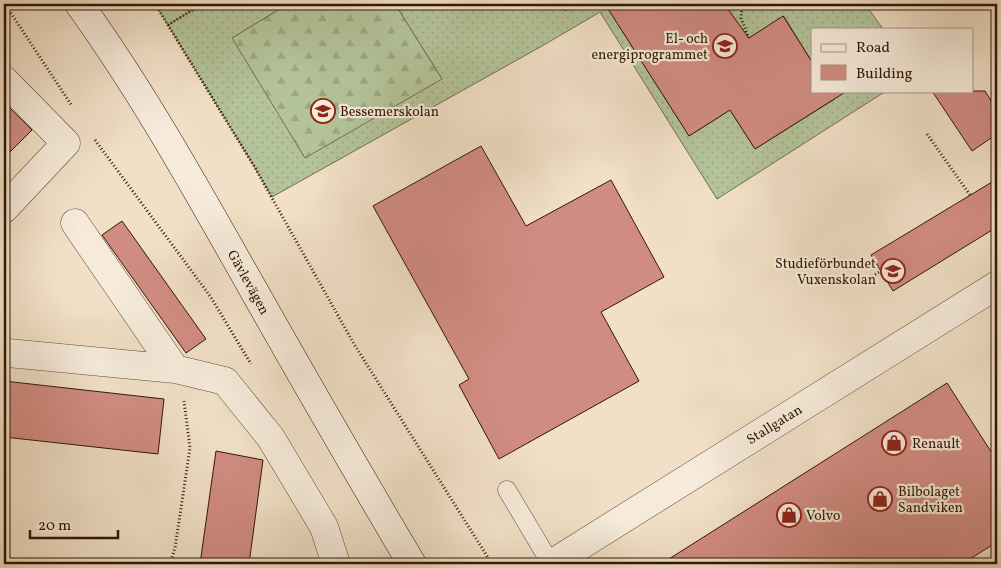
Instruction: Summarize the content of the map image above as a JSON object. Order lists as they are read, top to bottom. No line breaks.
{"streets":{"street":["Gävlevägen","Stallgatan"]},"places":{"school or university":["El- och energiprogrammet","Bessemerskolan","Studieförbundet Vuxenskolan"],"shop":["Renault","Bilbolaget Sandviken","Volvo"]},"legend":["Road","Building"],"scale_bar":"20 m"}
